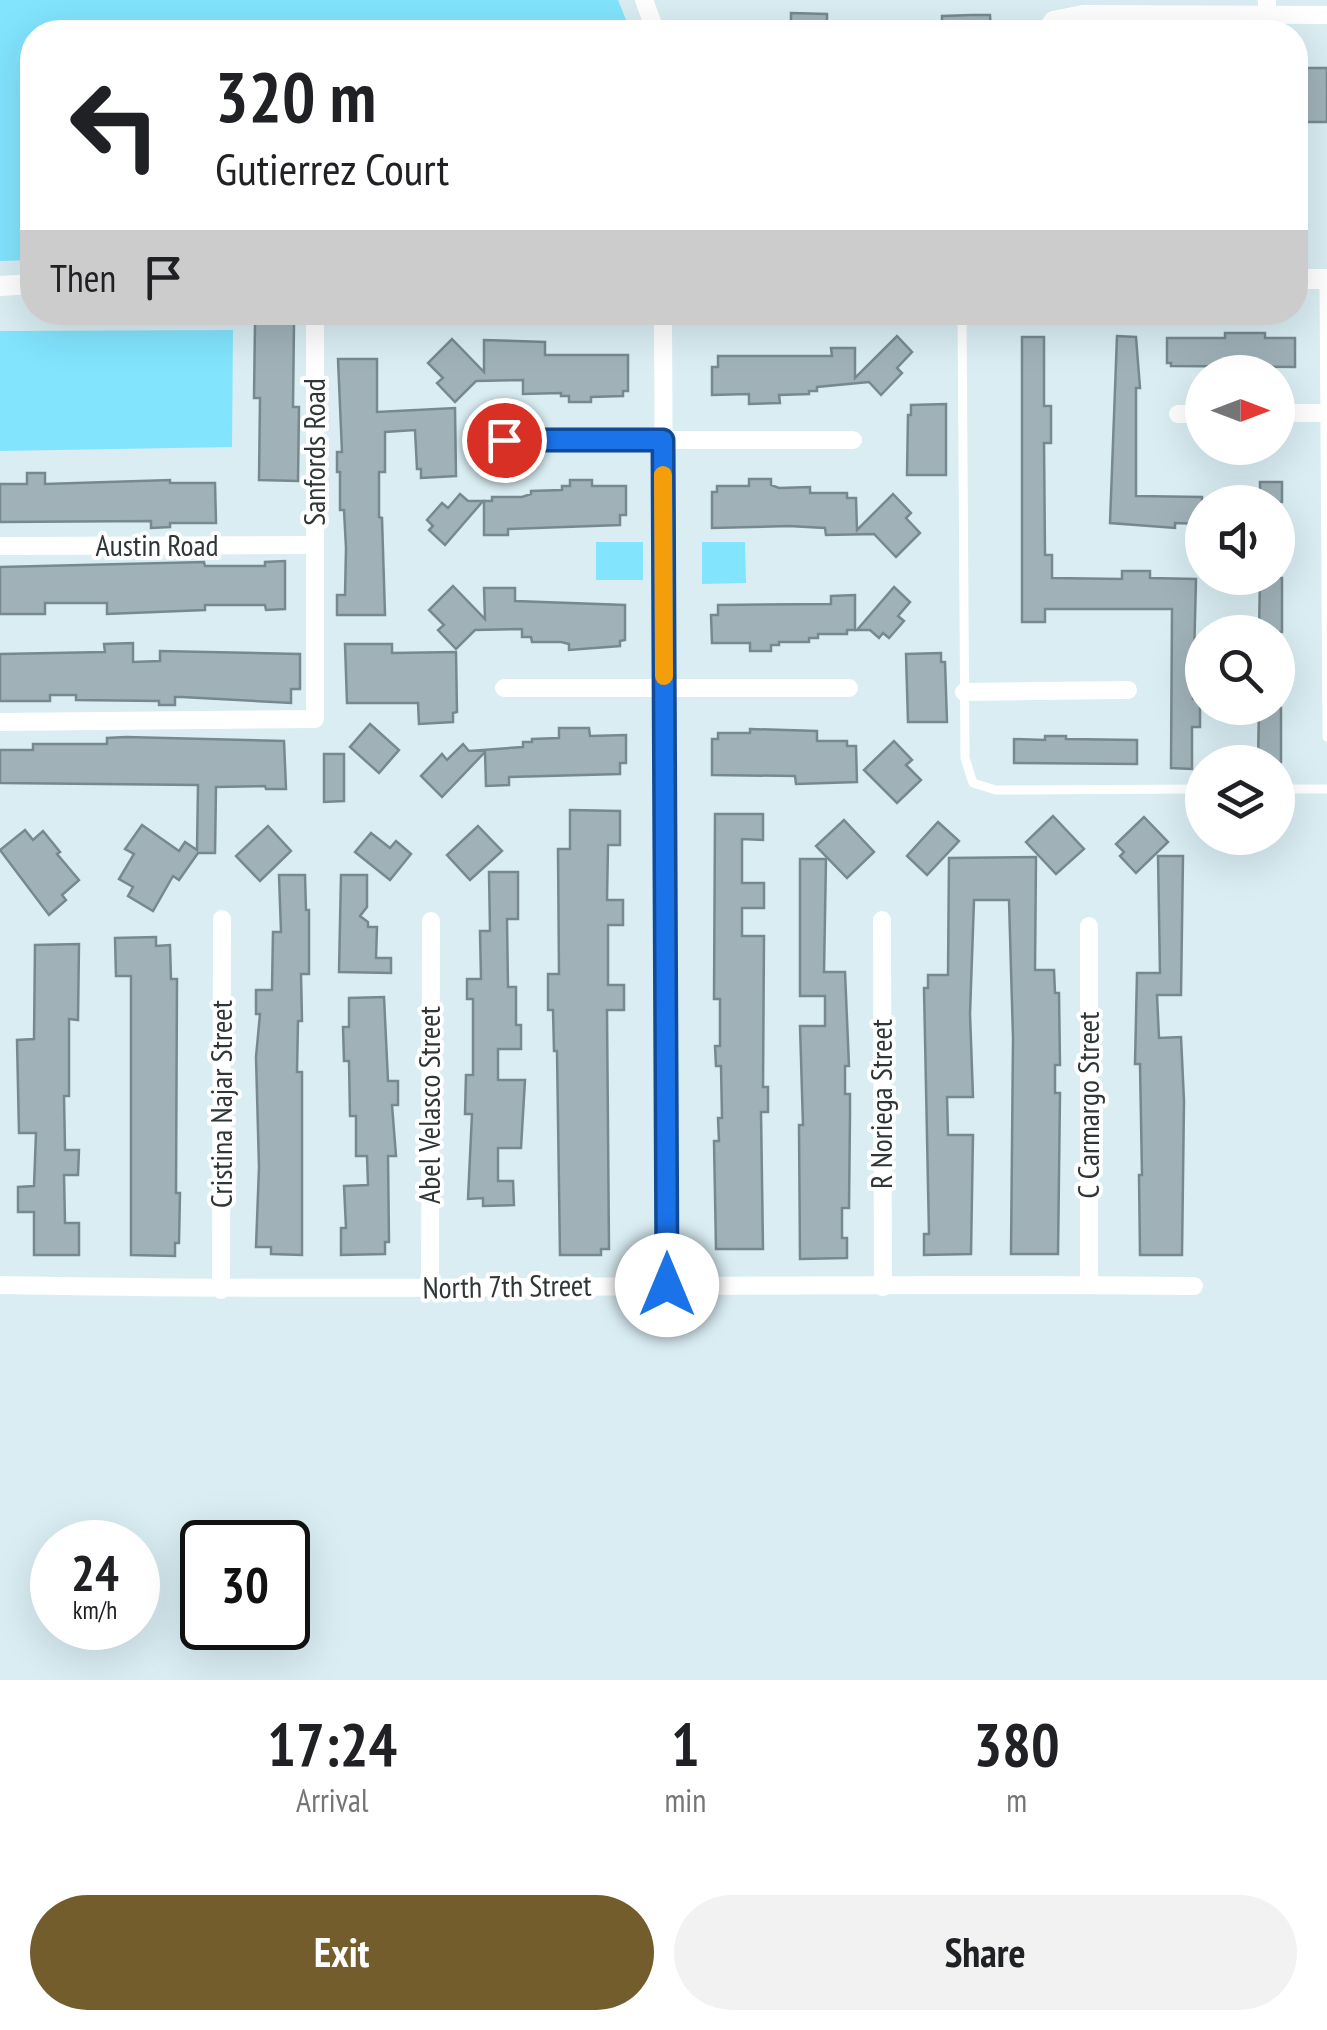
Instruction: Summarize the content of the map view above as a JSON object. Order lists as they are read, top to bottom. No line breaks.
{"streets":{"street":["Sanfords Road","Austin Road","Cristina Najar Street","R Noriega Street","Abel Velasco Street","C Carmargo Street","North 7th Street"]},"crossings":[["Sanfords Road","Austin Road"],["Cristina Najar Street","North 7th Street"],["R Noriega Street","North 7th Street"],["Abel Velasco Street","North 7th Street"],["C Carmargo Street","North 7th Street"]],"north":"right","page":{"turn":["320 m","Gutierrez Court"],"then":"Then","speed":"24 km/h","limit":"30","eta":["17:24","Arrival","1","min","380","m"],"buttons":["Exit","Share"]}}
